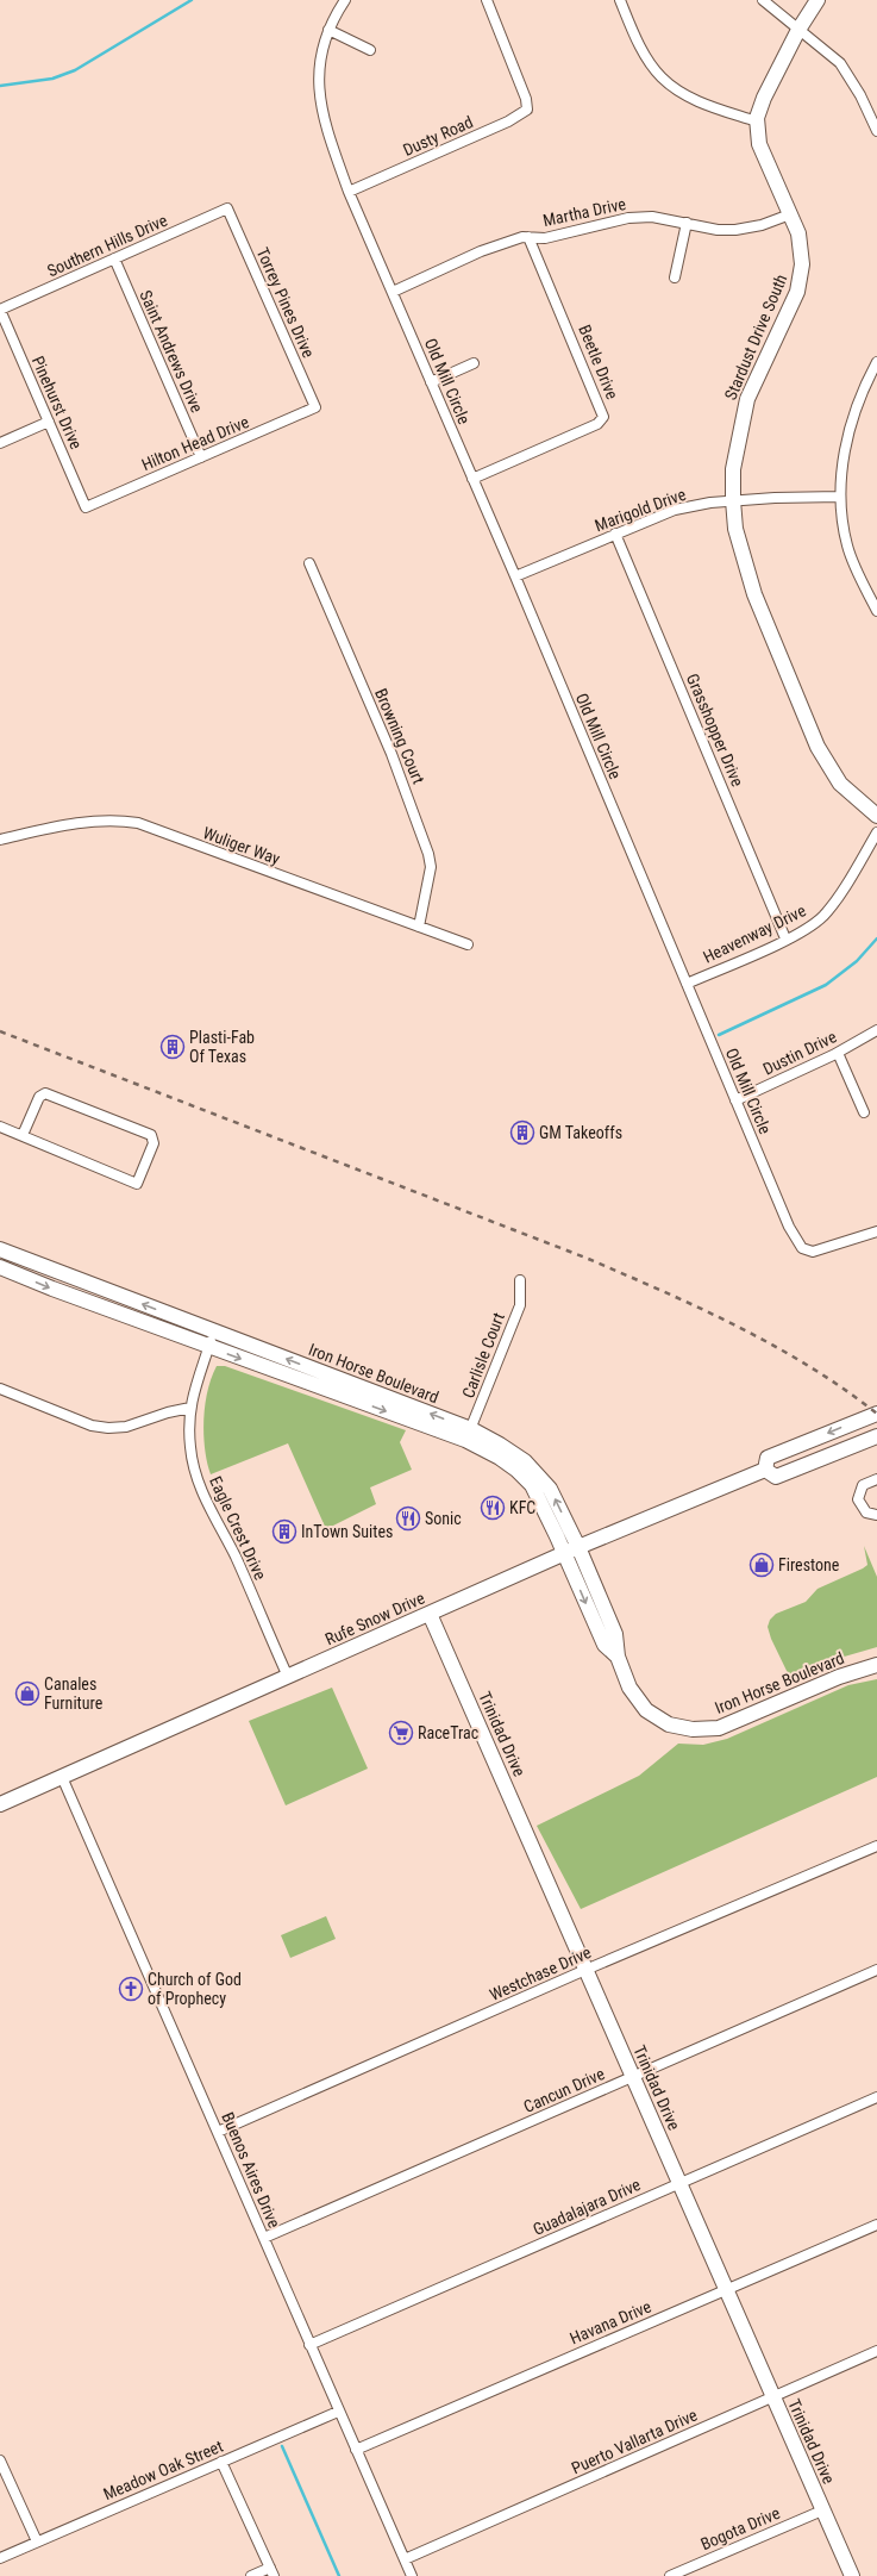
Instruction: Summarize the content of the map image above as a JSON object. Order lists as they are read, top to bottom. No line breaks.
{"streets":{"street":["Dusty Road","Martha Drive","Southern Hills Drive","Torrey Pines Drive","Stardust Drive South","Saint Andrews Drive","Beetle Drive","Old Mill Circle","Pinehurst Drive","Hilton Head Drive","Marigold Drive","Grasshopper Drive","Browning Court","Wuliger Way","Heavenway Drive","Dustin Drive","Carlisle Court","Iron Horse Boulevard","Eagle Crest Drive","Rufe Snow Drive","Trinidad Drive","Westchase Drive","Cancun Drive","Buenos Aires Drive","Guadalajara Drive","Havana Drive","Puerto Vallarta Drive","Meadow Oak Street","Bogota Drive"]},"crossings":[["Dusty Road","Old Mill Circle"],["Martha Drive","Stardust Drive South"],["Martha Drive","Beetle Drive"],["Martha Drive","Old Mill Circle"],["Southern Hills Drive","Torrey Pines Drive"],["Southern Hills Drive","Saint Andrews Drive"],["Southern Hills Drive","Pinehurst Drive"],["Torrey Pines Drive","Hilton Head Drive"],["Stardust Drive South","Marigold Drive"],["Saint Andrews Drive","Hilton Head Drive"],["Beetle Drive","Old Mill Circle"],["Old Mill Circle","Marigold Drive"],["Old Mill Circle","Heavenway Drive"],["Old Mill Circle","Dustin Drive"],["Pinehurst Drive","Hilton Head Drive"],["Marigold Drive","Grasshopper Drive"],["Grasshopper Drive","Heavenway Drive"],["Browning Court","Wuliger Way"],["Carlisle Court","Iron Horse Boulevard"],["Iron Horse Boulevard","Eagle Crest Drive"],["Iron Horse Boulevard","Rufe Snow Drive"],["Eagle Crest Drive","Rufe Snow Drive"],["Rufe Snow Drive","Trinidad Drive"],["Rufe Snow Drive","Buenos Aires Drive"],["Trinidad Drive","Westchase Drive"],["Trinidad Drive","Cancun Drive"],["Trinidad Drive","Guadalajara Drive"],["Trinidad Drive","Havana Drive"],["Trinidad Drive","Puerto Vallarta Drive"],["Trinidad Drive","Bogota Drive"],["Westchase Drive","Buenos Aires Drive"],["Cancun Drive","Buenos Aires Drive"],["Buenos Aires Drive","Guadalajara Drive"],["Buenos Aires Drive","Havana Drive"],["Buenos Aires Drive","Puerto Vallarta Drive"],["Buenos Aires Drive","Meadow Oak Street"]],"places":{"building":["Plasti-Fab Of Texas","GM Takeoffs","InTown Suites"],"restaurant":["KFC","Sonic"],"shop":["Firestone","Canales Furniture"],"supermarket":["RaceTrac"],"church":["Church of God of Prophecy"]}}
